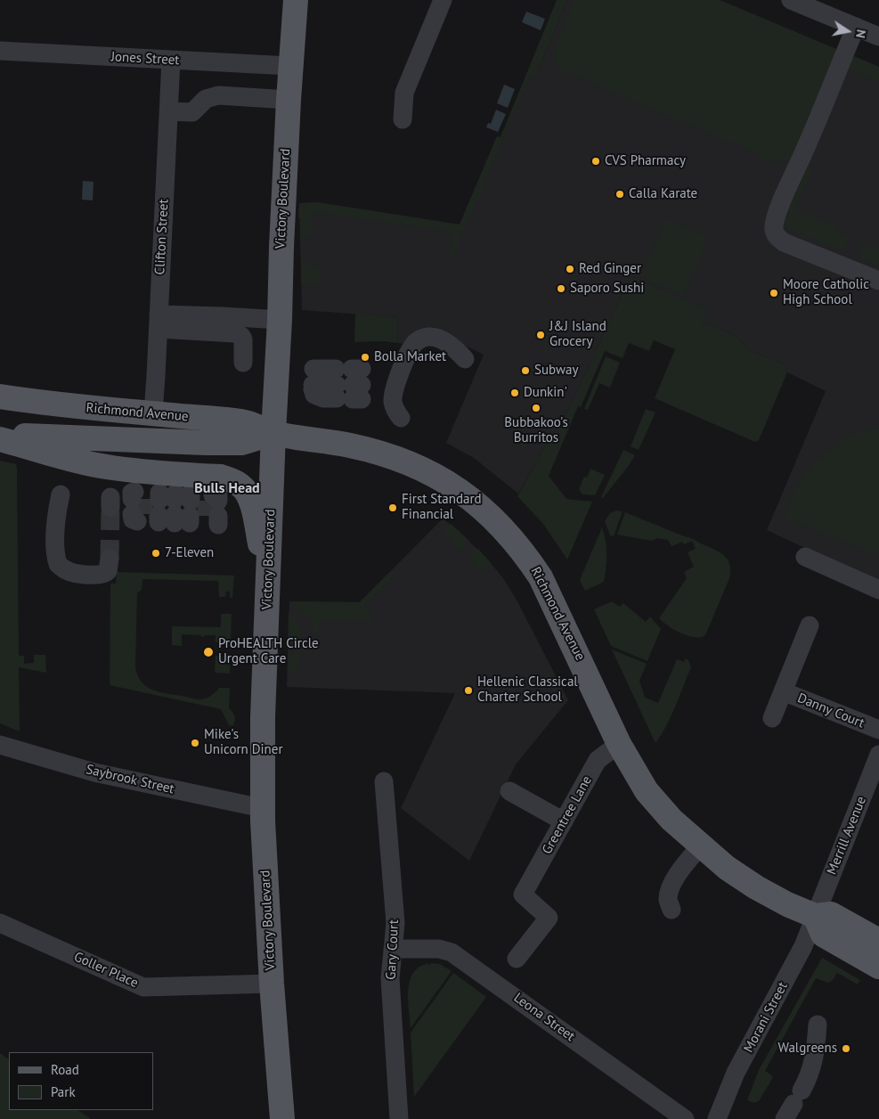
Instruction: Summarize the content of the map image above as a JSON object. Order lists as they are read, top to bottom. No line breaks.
{"streets":{"main road":["Victory Boulevard","Richmond Avenue"],"street":["Jones Street","Clifton Street","Danny Court","Saybrook Street","Greentree Lane","Merrill Avenue","Gary Court","Goller Place","Leona Street","Morani Street"]},"crossings":[["Jones Street","Victory Boulevard"],["Jones Street","Clifton Street"],["Victory Boulevard","Richmond Avenue"],["Victory Boulevard","Saybrook Street"],["Victory Boulevard","Goller Place"],["Clifton Street","Richmond Avenue"],["Richmond Avenue","Greentree Lane"],["Richmond Avenue","Merrill Avenue"],["Richmond Avenue","Morani Street"],["Merrill Avenue","Morani Street"],["Gary Court","Leona Street"]],"districts":["Bulls Head"],"places":["CVS Pharmacy","Calla Karate","Red Ginger","Saporo Sushi","Moore Catholic High School","J&J Island Grocery","Bolla Market","Subway","Dunkin'","Bubbakoo's Burritos","First Standard Financial","7-Eleven","ProHEALTH Circle Urgent Care","Hellenic Classical Charter School","Mike's Unicorn Diner","Walgreens"],"legend":["Road","Park"],"north":"right"}
